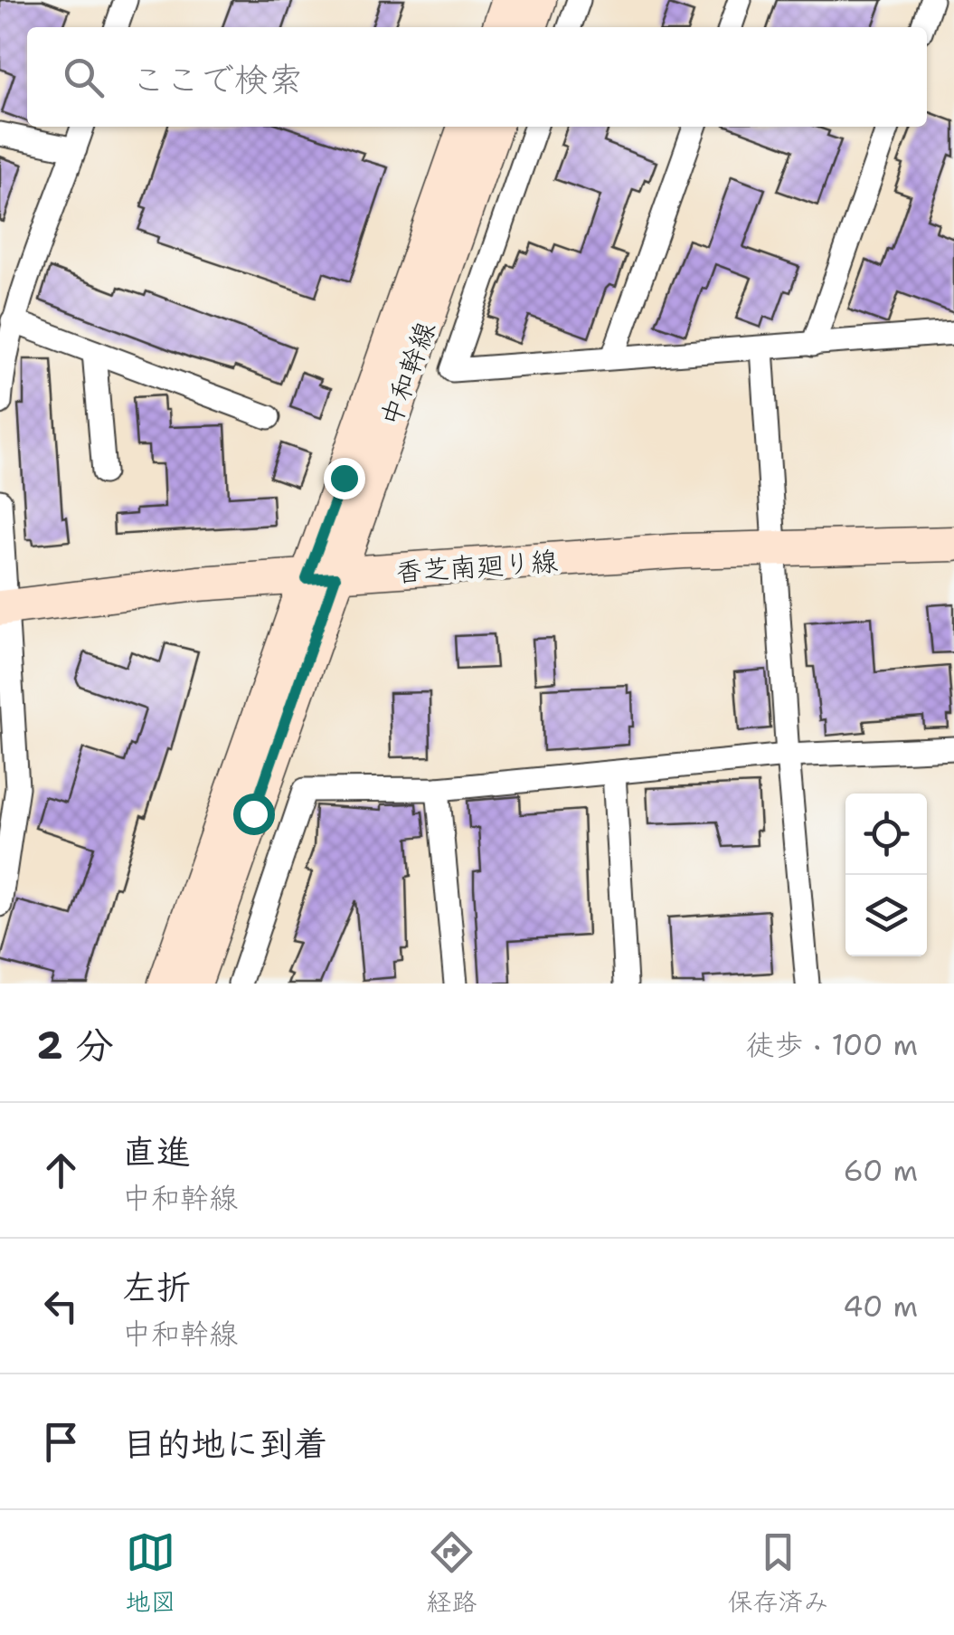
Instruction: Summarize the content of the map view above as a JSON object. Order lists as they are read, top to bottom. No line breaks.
{"streets":{"main road":["中和幹線","香芝南廻り線"]},"crossings":[["中和幹線","香芝南廻り線"]],"page":{"search":"ここで検索","heading":["2 分","徒歩 · 100 m"],"list":[["直進","中和幹線","60 m"],["左折","中和幹線","40 m"],"目的地に到着"],"nav":["地図","経路","保存済み"]}}
